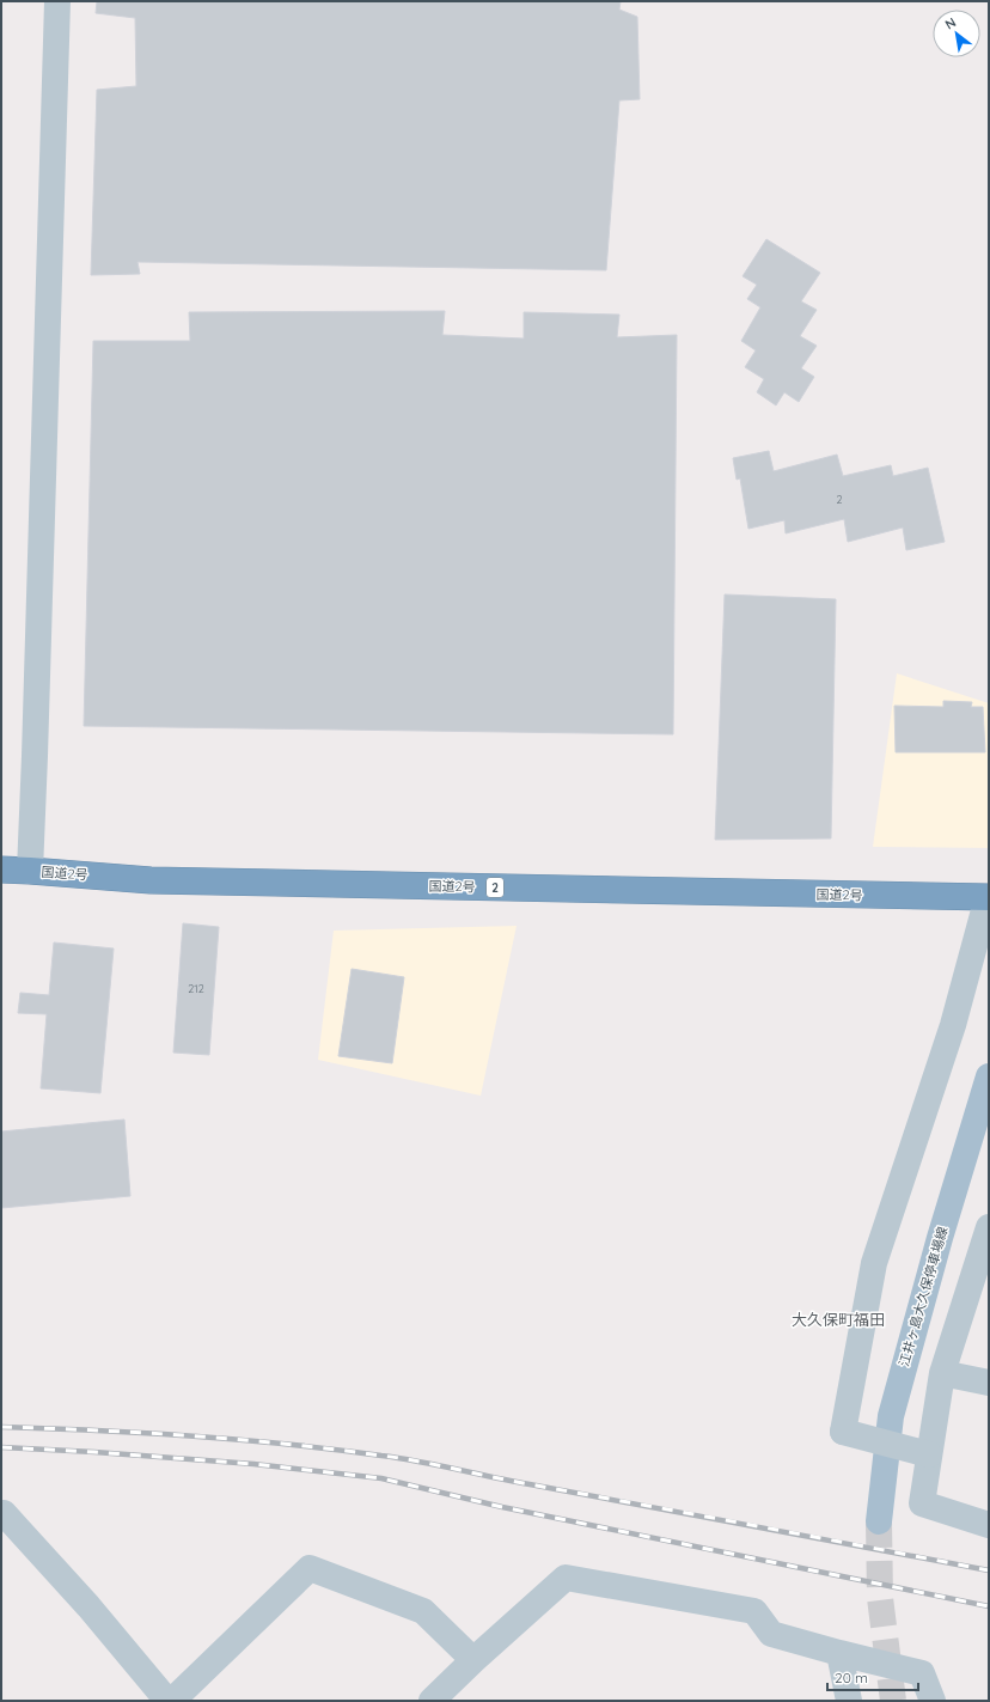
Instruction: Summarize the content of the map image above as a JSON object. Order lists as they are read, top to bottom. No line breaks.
{"streets":{"highway":["国道2号","2"],"main road":["江井ヶ島大久保停車場線"]},"districts":["大久保町福田"],"house_numbers":["2","212"],"scale_bar":"20 m","north":"top left"}
